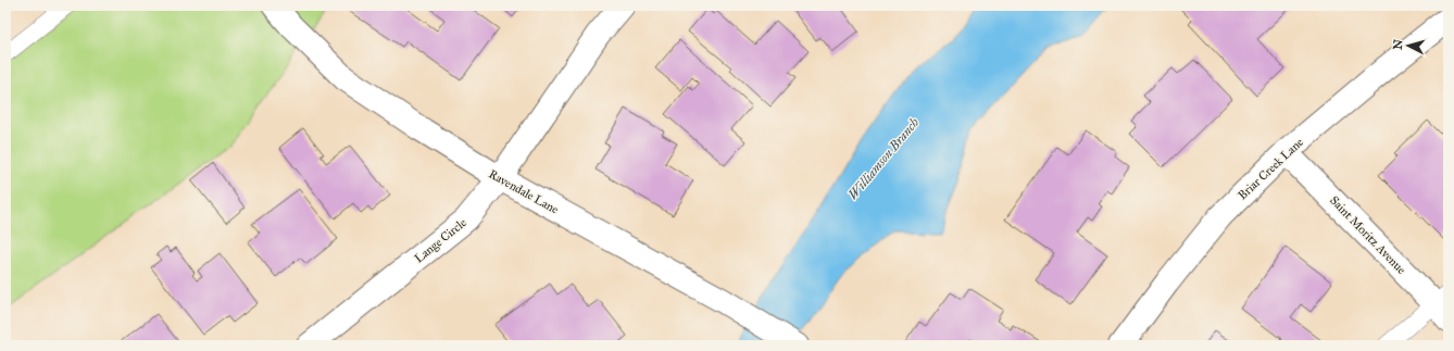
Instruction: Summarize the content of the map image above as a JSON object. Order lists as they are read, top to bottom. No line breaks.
{"streets":{"street":["Briar Creek Lane","Ravendale Lane","Saint Moritz Avenue","Lange Circle"]},"crossings":[["Briar Creek Lane","Saint Moritz Avenue"],["Ravendale Lane","Lange Circle"]],"water":["Williamson Branch"],"north":"left"}
